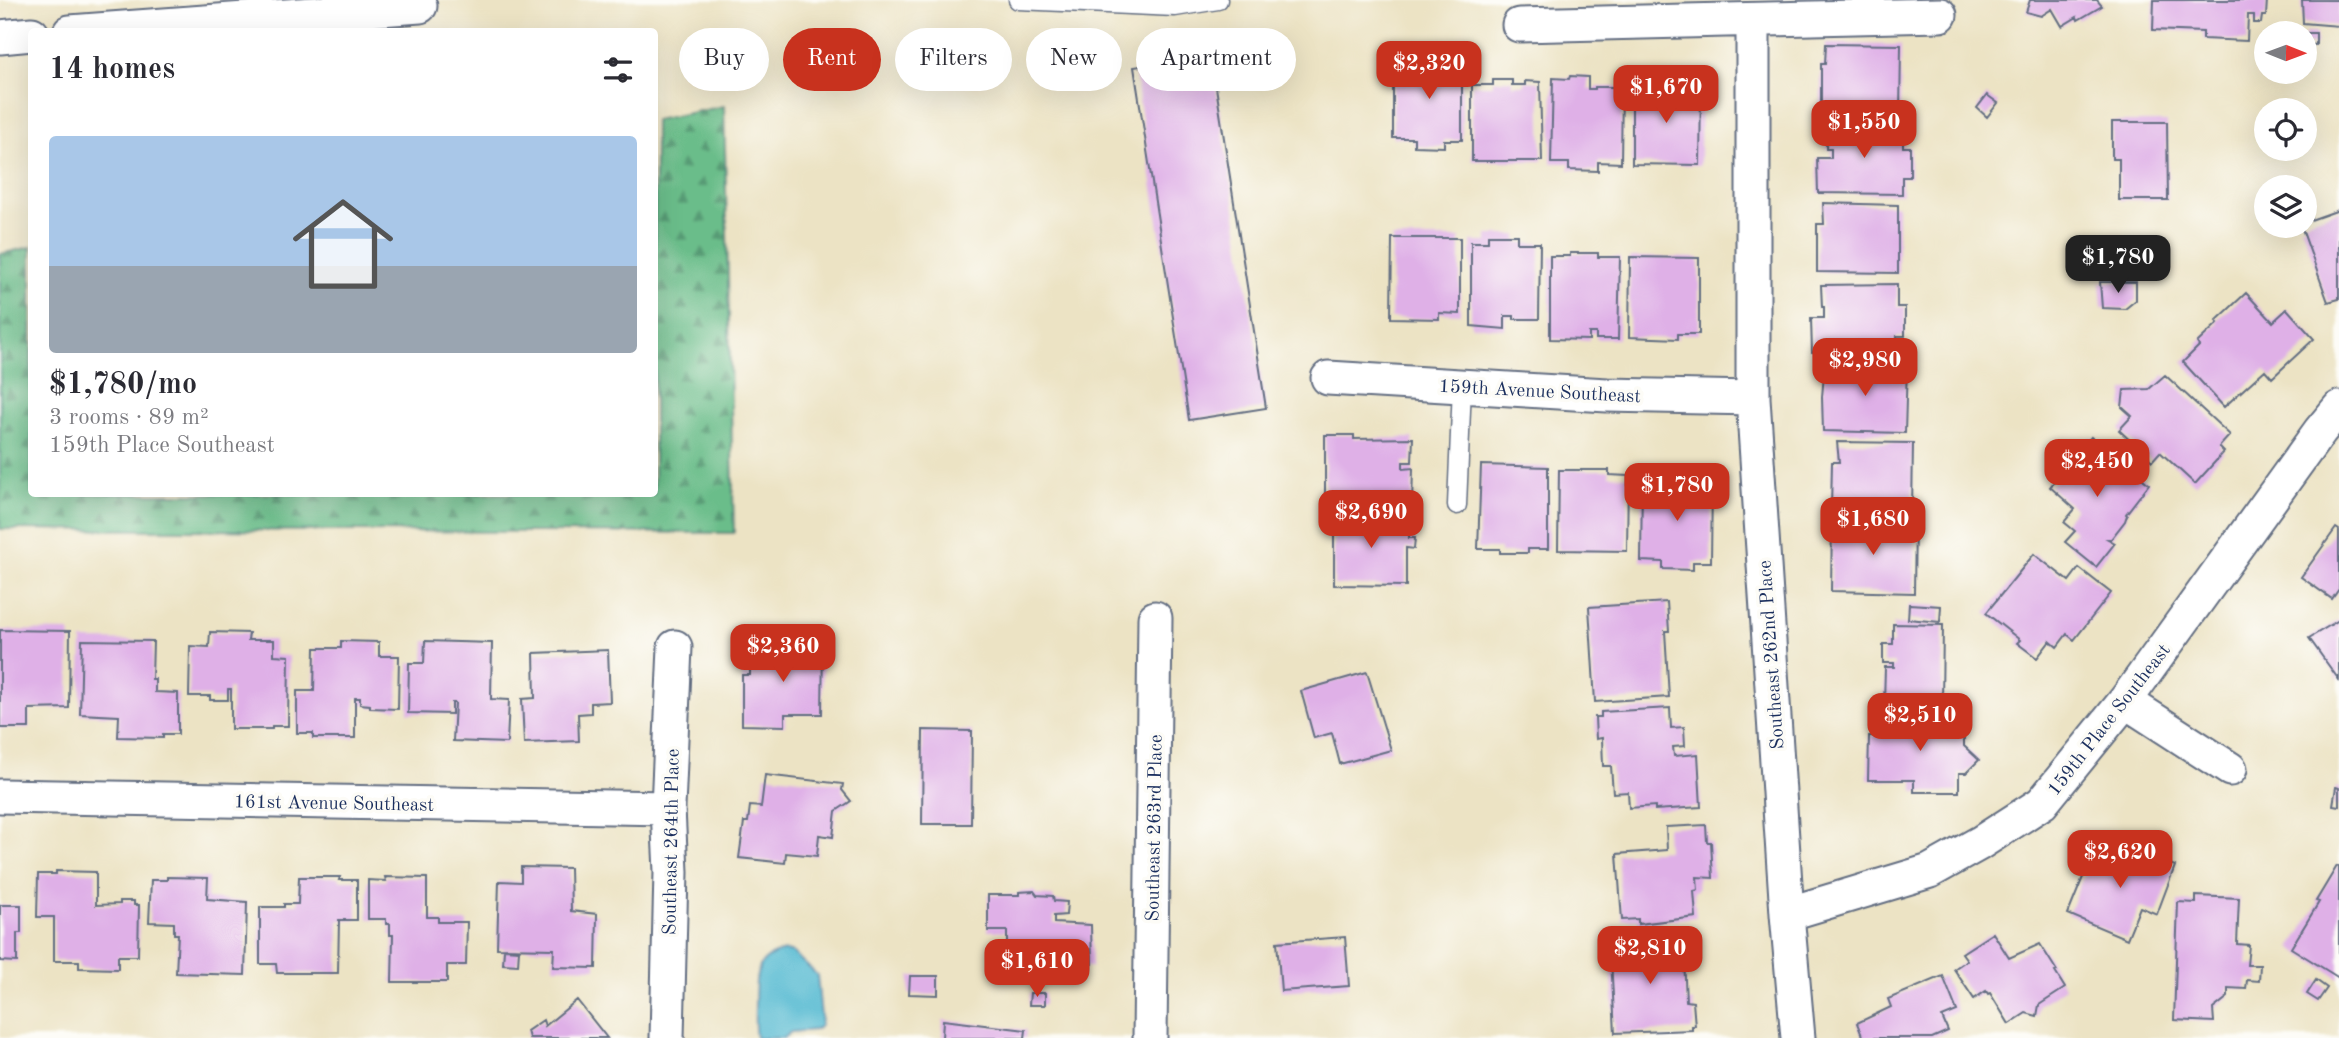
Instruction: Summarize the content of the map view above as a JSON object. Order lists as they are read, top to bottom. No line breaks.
{"streets":{"street":["159th Avenue Southeast","Southeast 262nd Place","159th Place Southeast","161st Avenue Southeast","Southeast 263rd Place","Southeast 264th Place"]},"crossings":[["159th Avenue Southeast","Southeast 262nd Place"],["Southeast 262nd Place","159th Place Southeast"],["161st Avenue Southeast","Southeast 264th Place"]],"north":"right","page":{"chip":["Buy","Rent","Filters","New","Apartment"],"heading":"14 homes","price":["$2,320","$1,670","$1,550","$1,780","$2,980","$2,450","$1,780","$2,690","$1,680","$2,360","$2,510","$2,620","$2,810","$1,610"],"list":[{"name":"$1,780/mo","note":"3 rooms · 89 m² · 159th Place Southeast"}]}}
